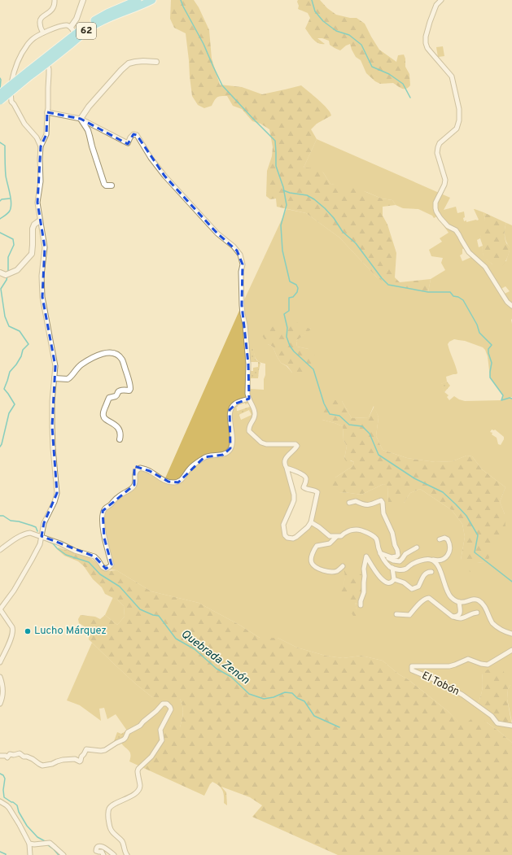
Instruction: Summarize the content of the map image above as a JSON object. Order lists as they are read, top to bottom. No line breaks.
{"streets":{"highway":["62"],"street":["El Tobón"]},"water":["Quebrada Zenón"],"places":["Lucho Márquez"]}
